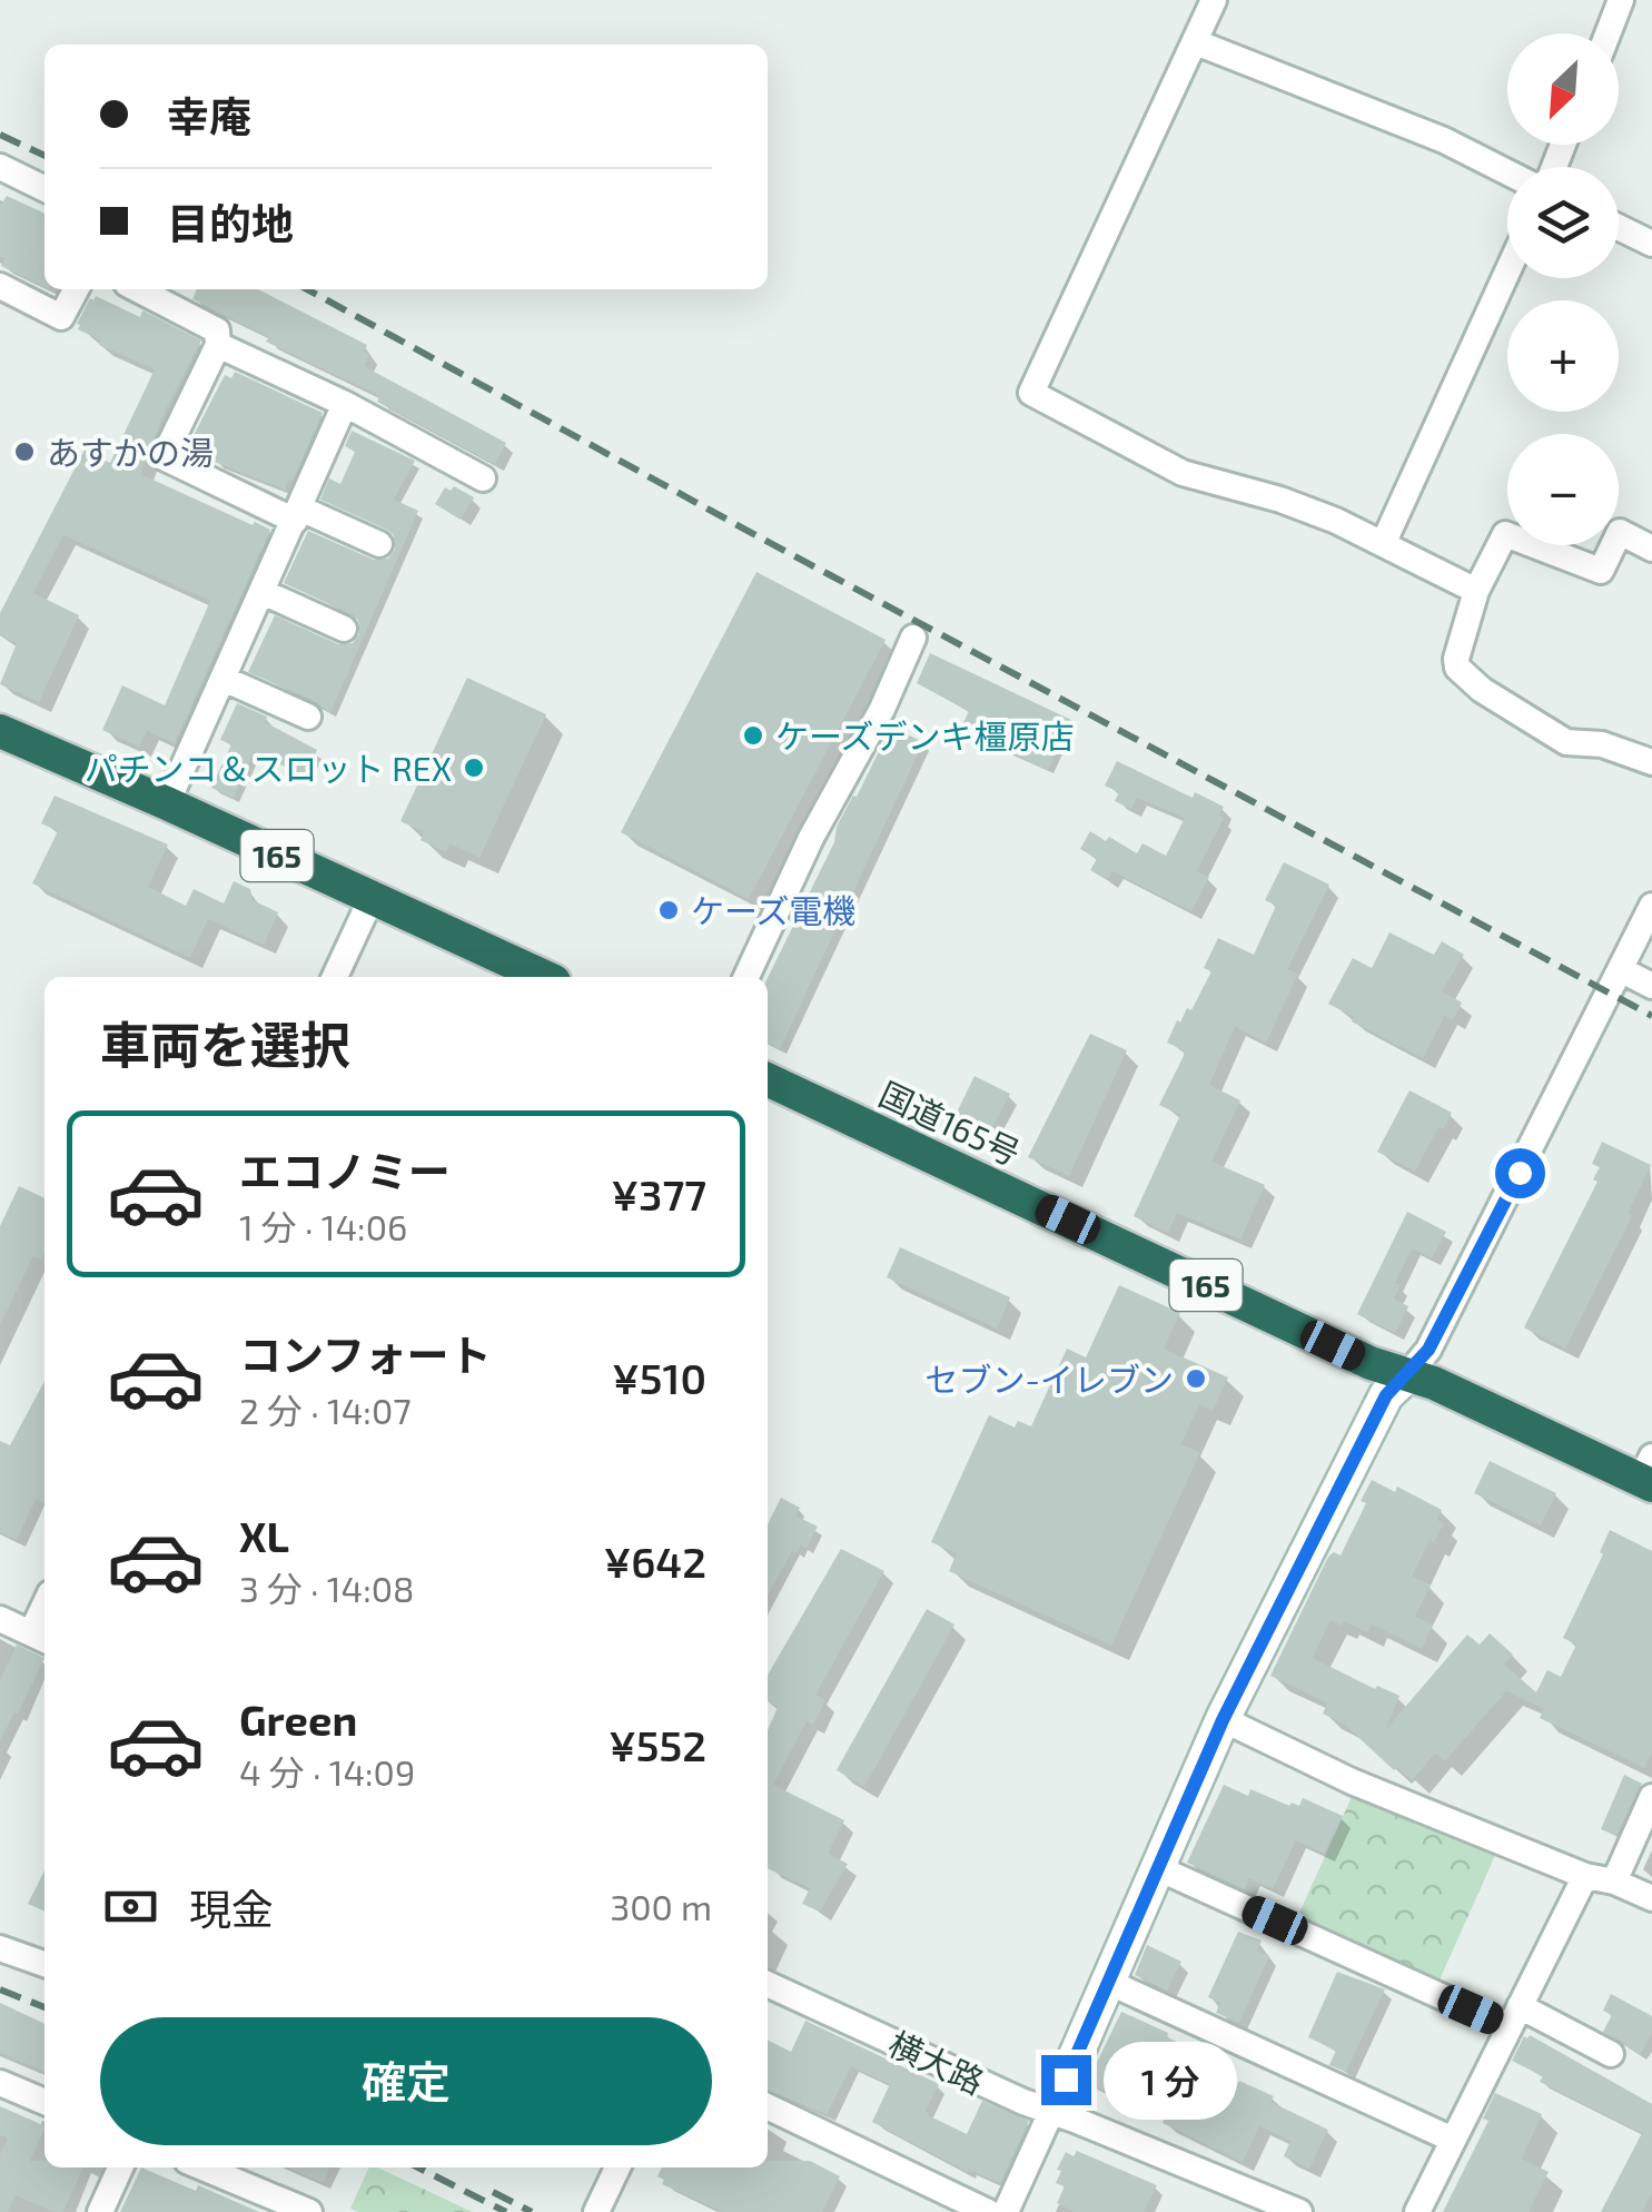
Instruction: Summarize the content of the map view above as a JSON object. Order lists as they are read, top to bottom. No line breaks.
{"streets":{"highway":["165","国道165号"],"street":["横大路"]},"places":["あすかの湯","ケーズデンキ橿原店","パチンコ＆スロット REX","ケーズ電機","セブン-イレブン"],"north":"bottom left","page":{"map_buttons":["+","−"],"banner":["幸庵","目的地"],"heading":"車両を選択","list":[{"name":"エコノミー","note":"1 分 · 14:06","value":"¥377"},{"name":"コンフォート","note":"2 分 · 14:07","value":"¥510"},{"name":"XL","note":"3 分 · 14:08","value":"¥642"},{"name":"Green","note":"4 分 · 14:09","value":"¥552"}],"pay":["現金","300 m"],"buttons":"確定","bubble":"1 分"}}
